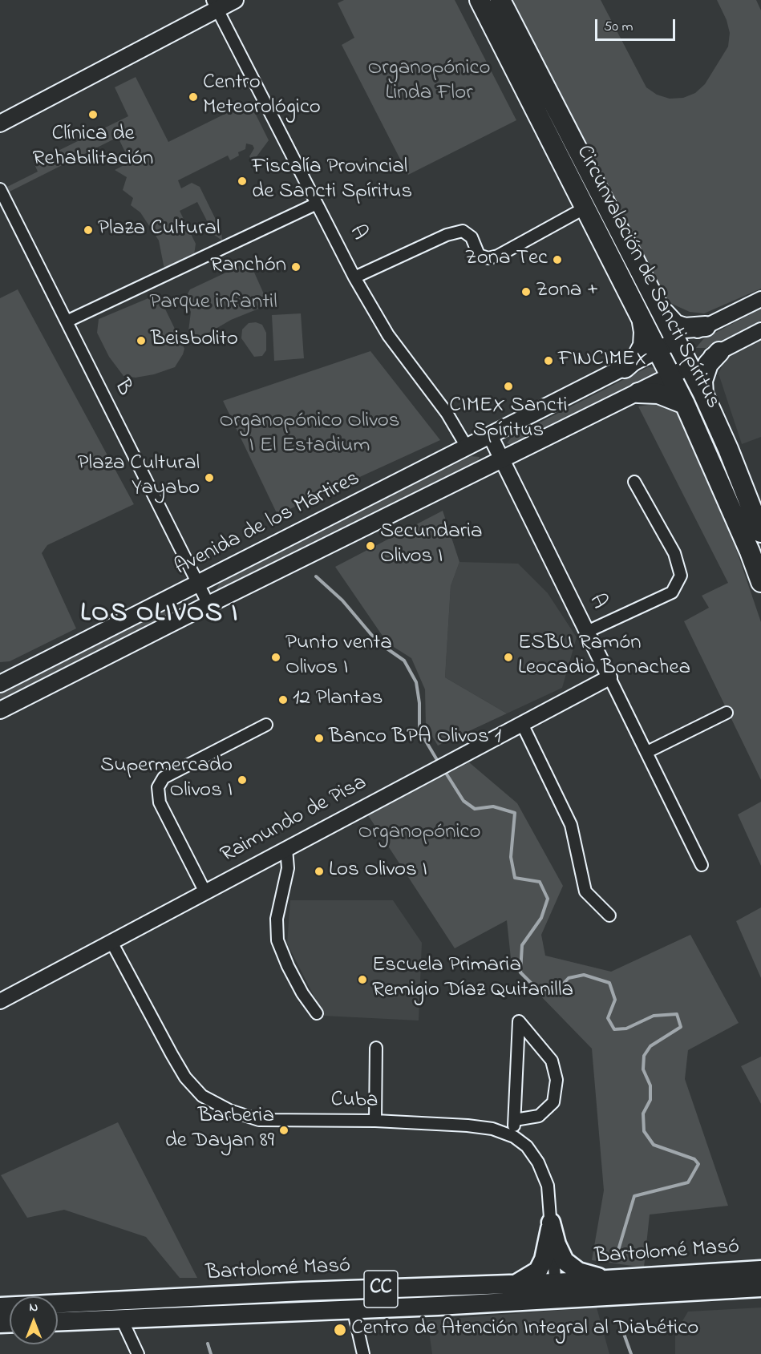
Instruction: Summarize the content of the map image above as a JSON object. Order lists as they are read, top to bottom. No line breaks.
{"streets":{"highway":["Circunvalación de Sancti Spíritus"],"main road":["Avenida de los Mártires","Bartolomé Masó","CC"],"street":["A","B","Raimundo de Pisa","Cuba"]},"crossings":[["A","Avenida de los Mártires"],["A","Raimundo de Pisa"],["Circunvalación de Sancti Spíritus","Avenida de los Mártires"],["B","Avenida de los Mártires"],["Raimundo de Pisa","Cuba"],["Cuba","Bartolomé Masó"]],"districts":["LOS OLIVOS I"],"parks":["Organopónico Linda Flor","Parque infantil","Organopónico Olivos I El Estadium","Organopónico"],"places":["Centro Meteorológico","Clínica de Rehabilitación","Fiscalía Provincial de Sancti Spíritus","Plaza Cultural","Zona Tec","Ranchón","Zona +","Beisbolito","FINCIMEX","CIMEX Sancti Spíritus","Plaza Cultural Yayabo","Secundaria Olivos I","Punto venta Olivos I","ESBU Ramón Leocadio Bonachea","12 Plantas","Banco BPA Olivos 1","Supermercado Olivos I","Los Olivos I","Escuela Primaria Remigio Díaz Quitanilla","Barberia de Dayan 89","Centro de Atención Integral al Diabético"],"scale_bar":"50 m","north":"top"}
